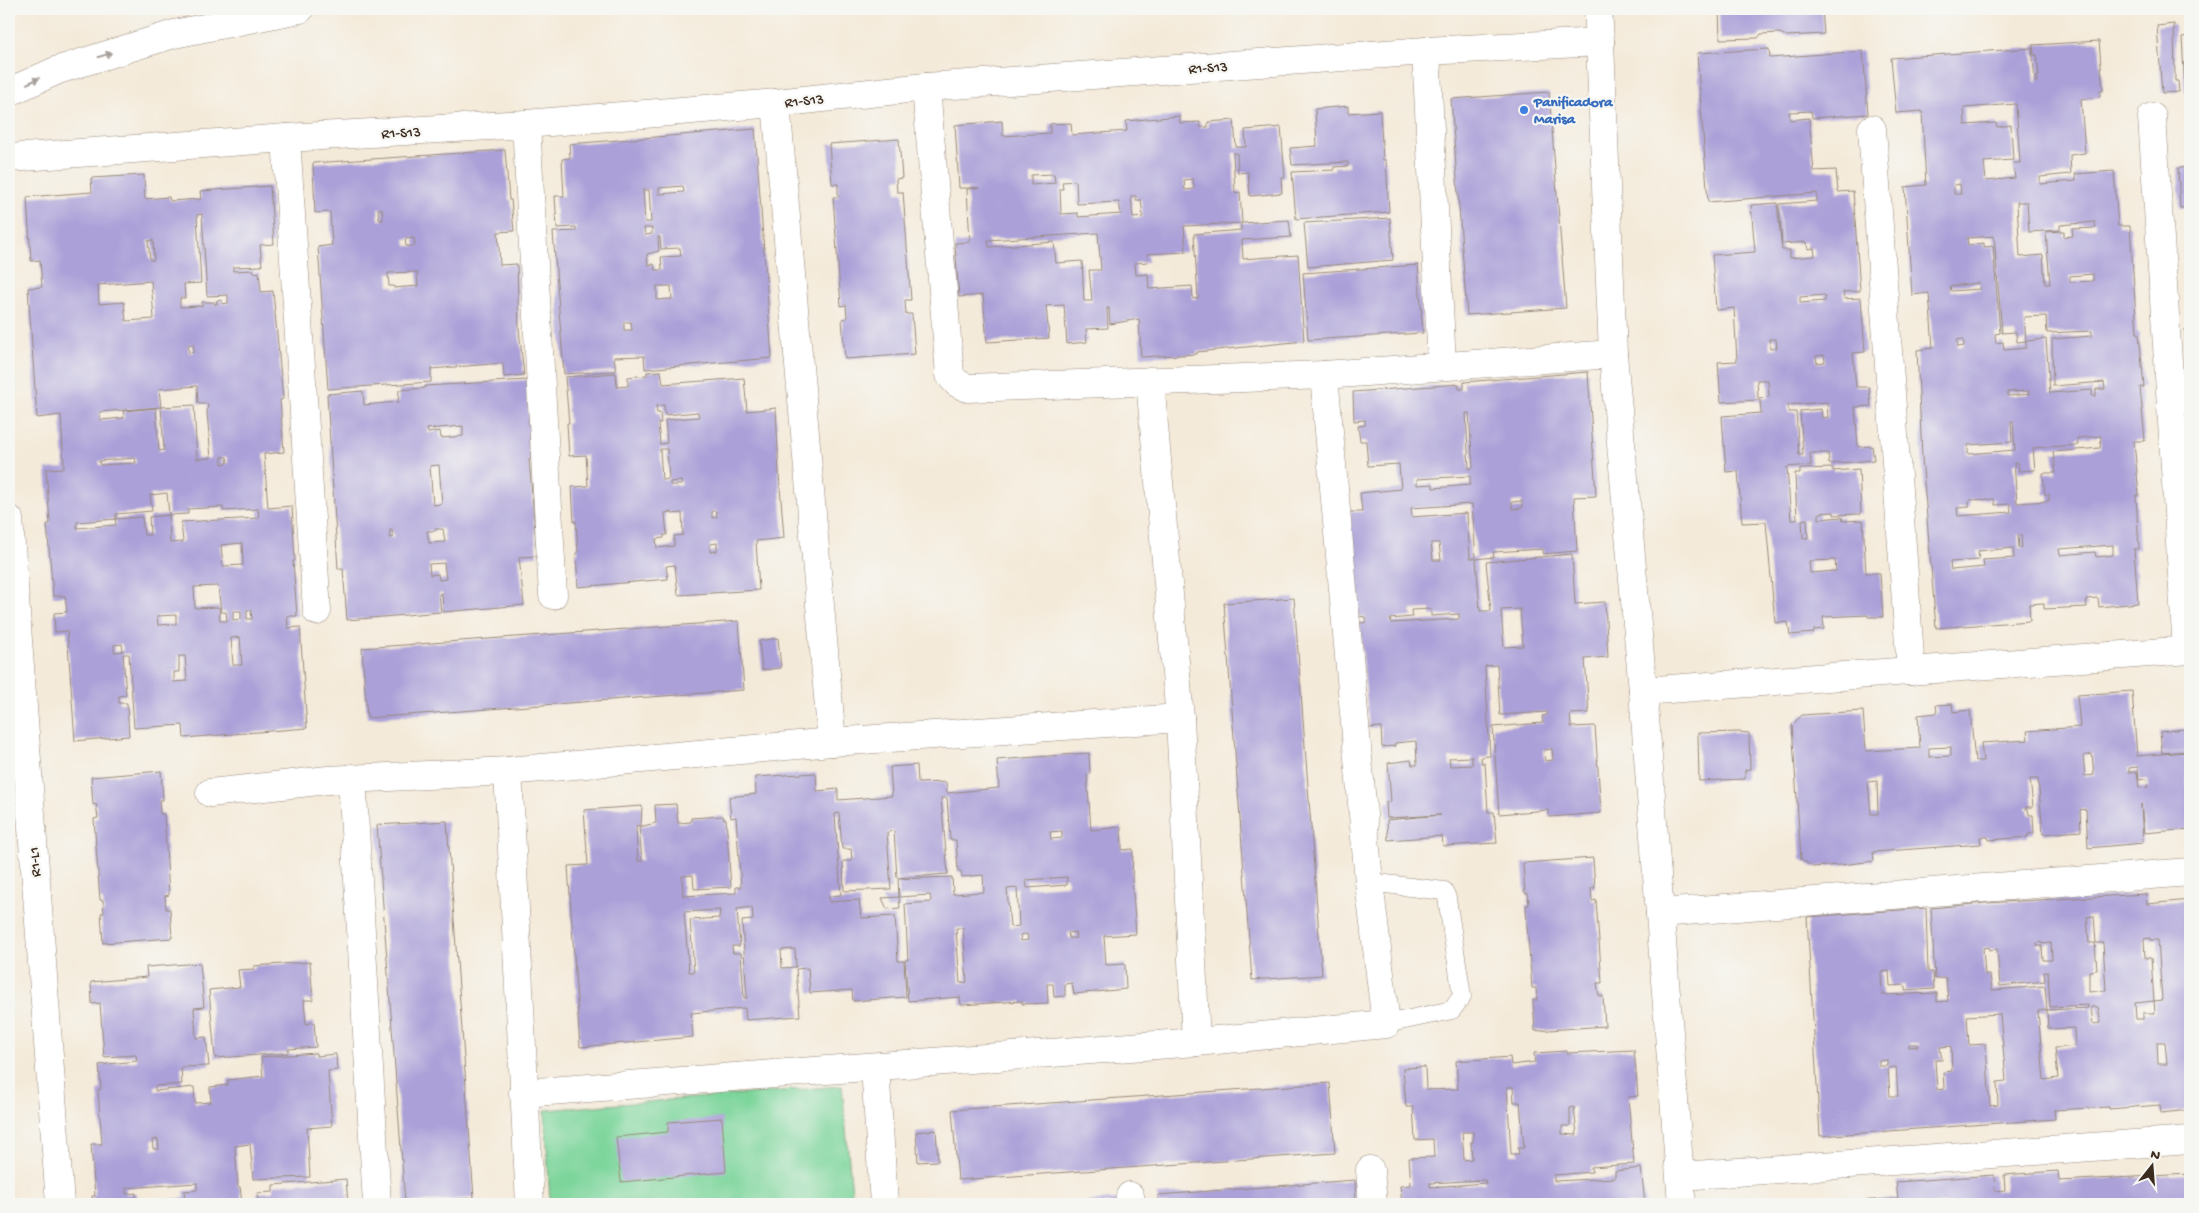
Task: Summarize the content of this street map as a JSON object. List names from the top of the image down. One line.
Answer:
{"streets":{"street":["R1-S13","R1-L1"]},"places":["Panificadora Marisa"],"north":"top"}
